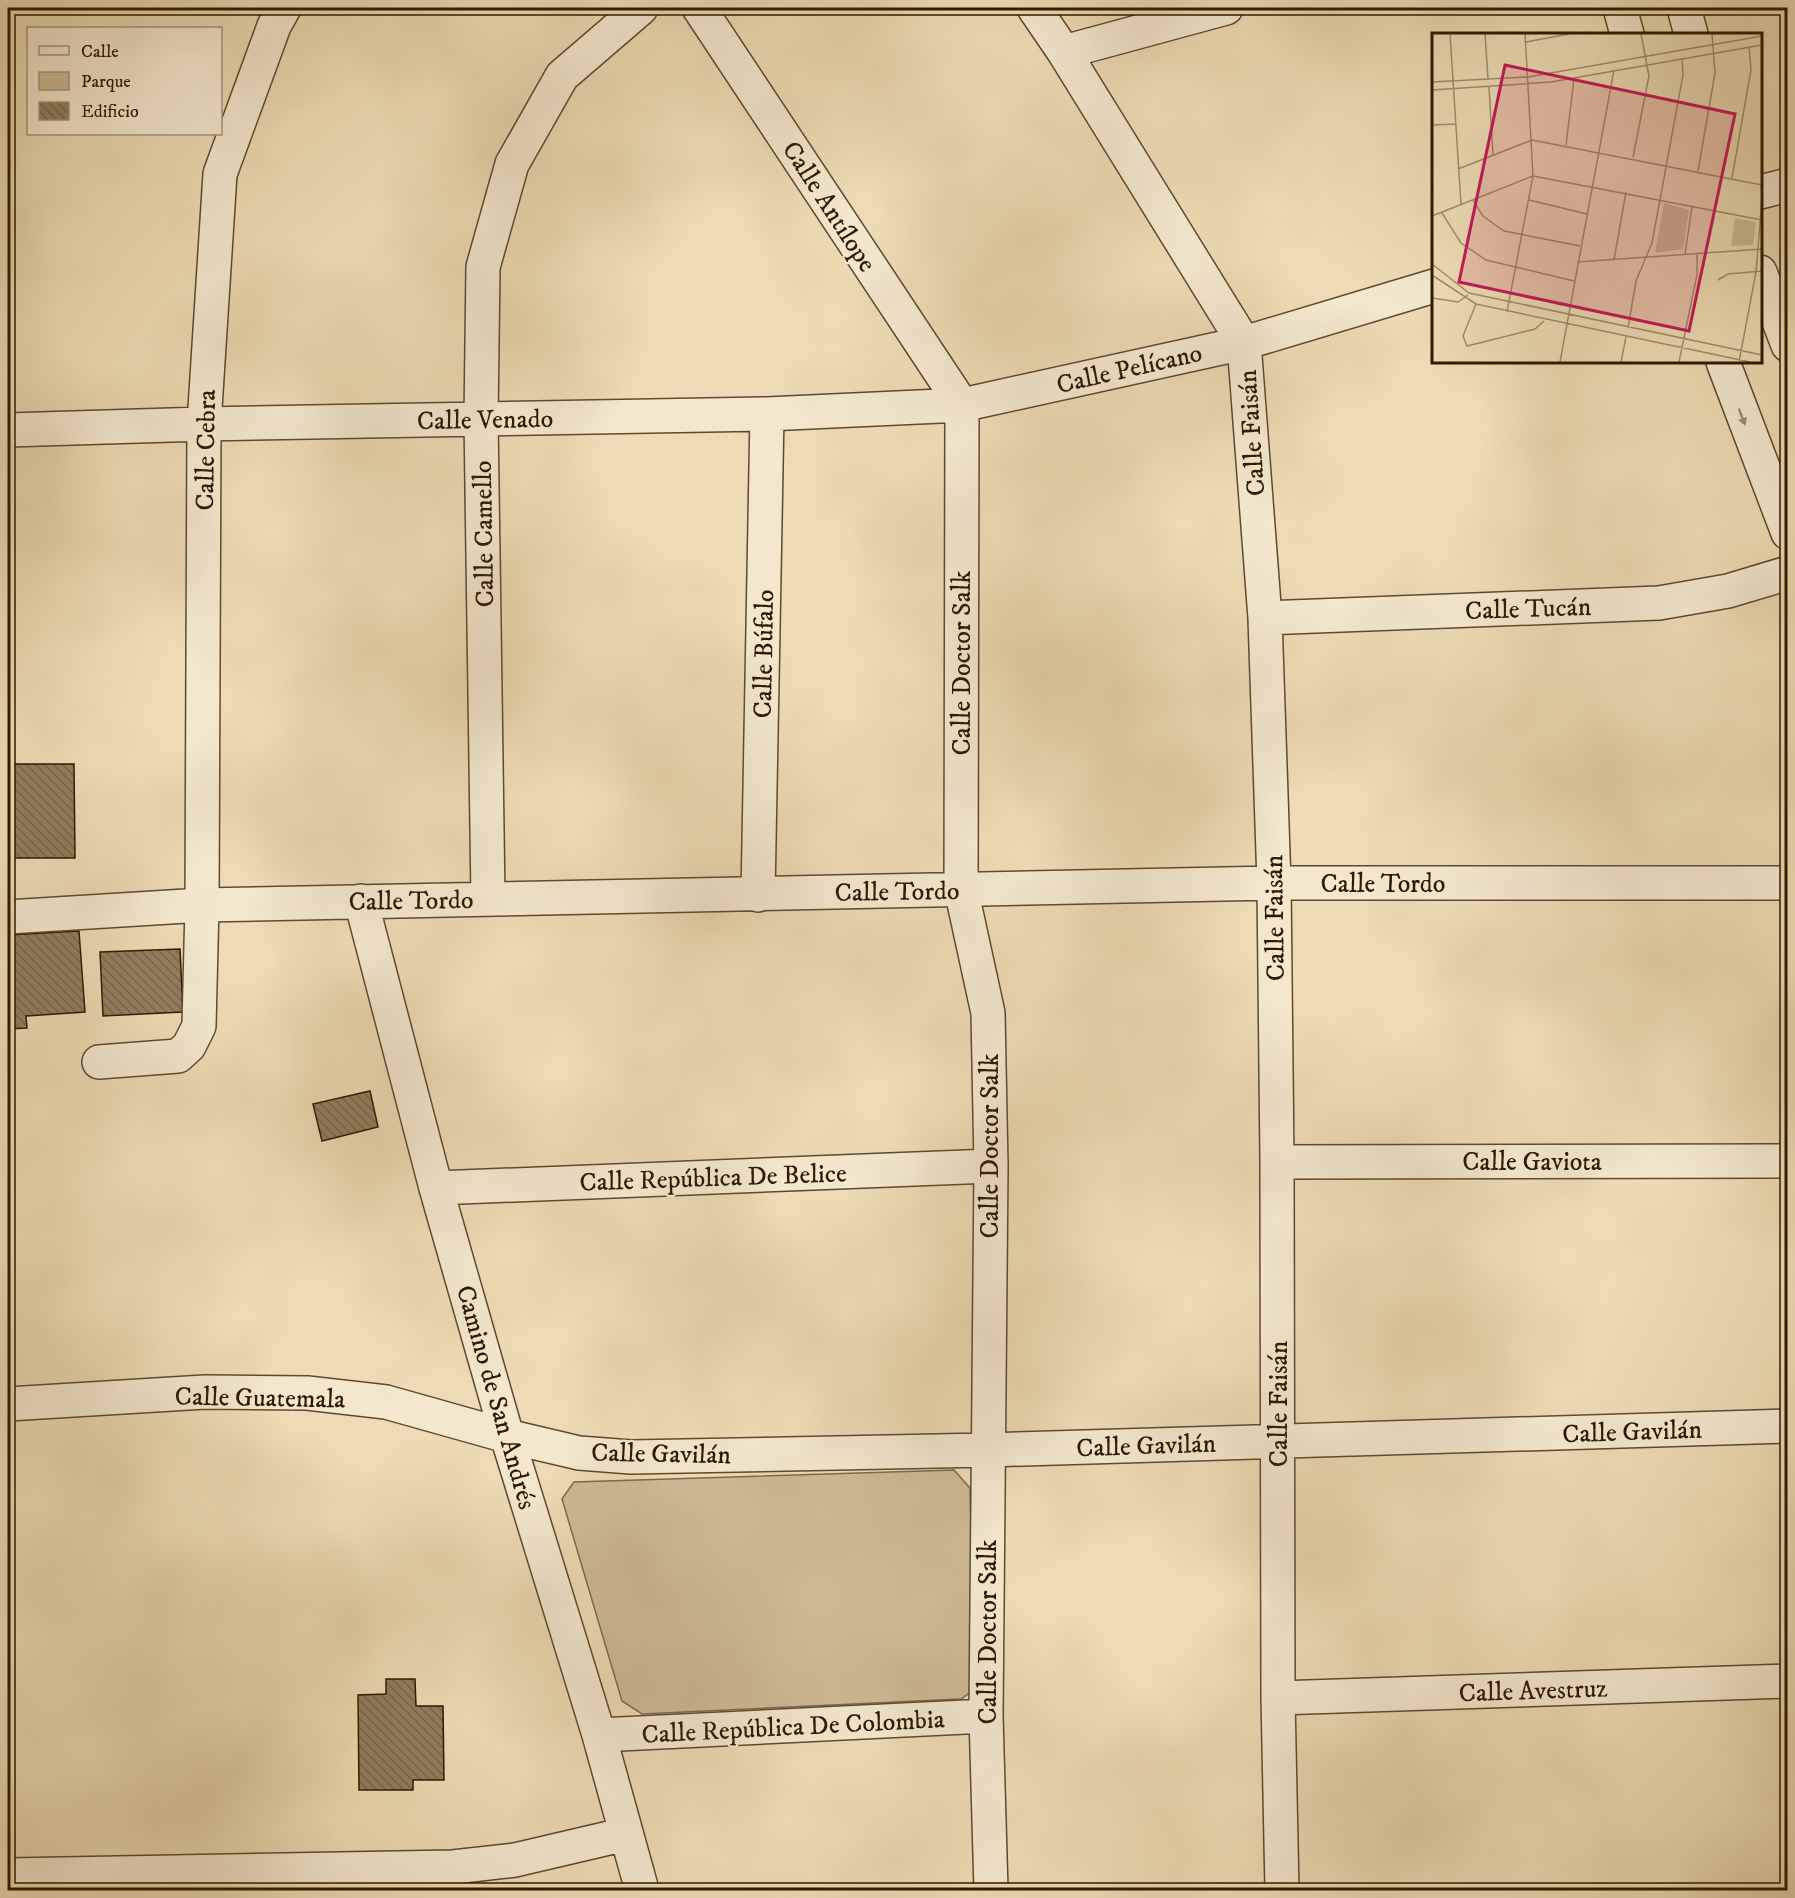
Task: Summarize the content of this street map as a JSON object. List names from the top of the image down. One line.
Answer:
{"streets":{"street":["Calle Antílope","Calle Pelícano","Calle Venado","Calle Faisán","Calle Cebra","Calle Camello","Calle Tucán","Calle Búfalo","Calle Doctor Salk","Calle Tordo","Calle Gaviota","Calle República De Belice","Calle Guatemala","Camino de San Andrés","Calle Gavilán","Calle Avestruz","Calle República De Colombia"]},"crossings":[["Calle Antílope","Calle Pelícano"],["Calle Antílope","Calle Venado"],["Calle Antílope","Calle Doctor Salk"],["Calle Pelícano","Calle Venado"],["Calle Pelícano","Calle Faisán"],["Calle Pelícano","Calle Doctor Salk"],["Calle Venado","Calle Cebra"],["Calle Venado","Calle Camello"],["Calle Venado","Calle Búfalo"],["Calle Venado","Calle Doctor Salk"],["Calle Faisán","Calle Tucán"],["Calle Faisán","Calle Tordo"],["Calle Faisán","Calle Gaviota"],["Calle Faisán","Calle Gavilán"],["Calle Faisán","Calle Avestruz"],["Calle Cebra","Calle Tordo"],["Calle Camello","Calle Tordo"],["Calle Búfalo","Calle Tordo"],["Calle Doctor Salk","Calle Tordo"],["Calle Doctor Salk","Calle República De Belice"],["Calle Doctor Salk","Calle Gavilán"],["Calle Doctor Salk","Calle República De Colombia"],["Calle Tordo","Camino de San Andrés"],["Calle República De Belice","Camino de San Andrés"],["Calle Guatemala","Camino de San Andrés"],["Calle Guatemala","Calle Gavilán"],["Camino de San Andrés","Calle Gavilán"],["Camino de San Andrés","Calle República De Colombia"]],"legend":["Calle","Parque","Edificio"]}
